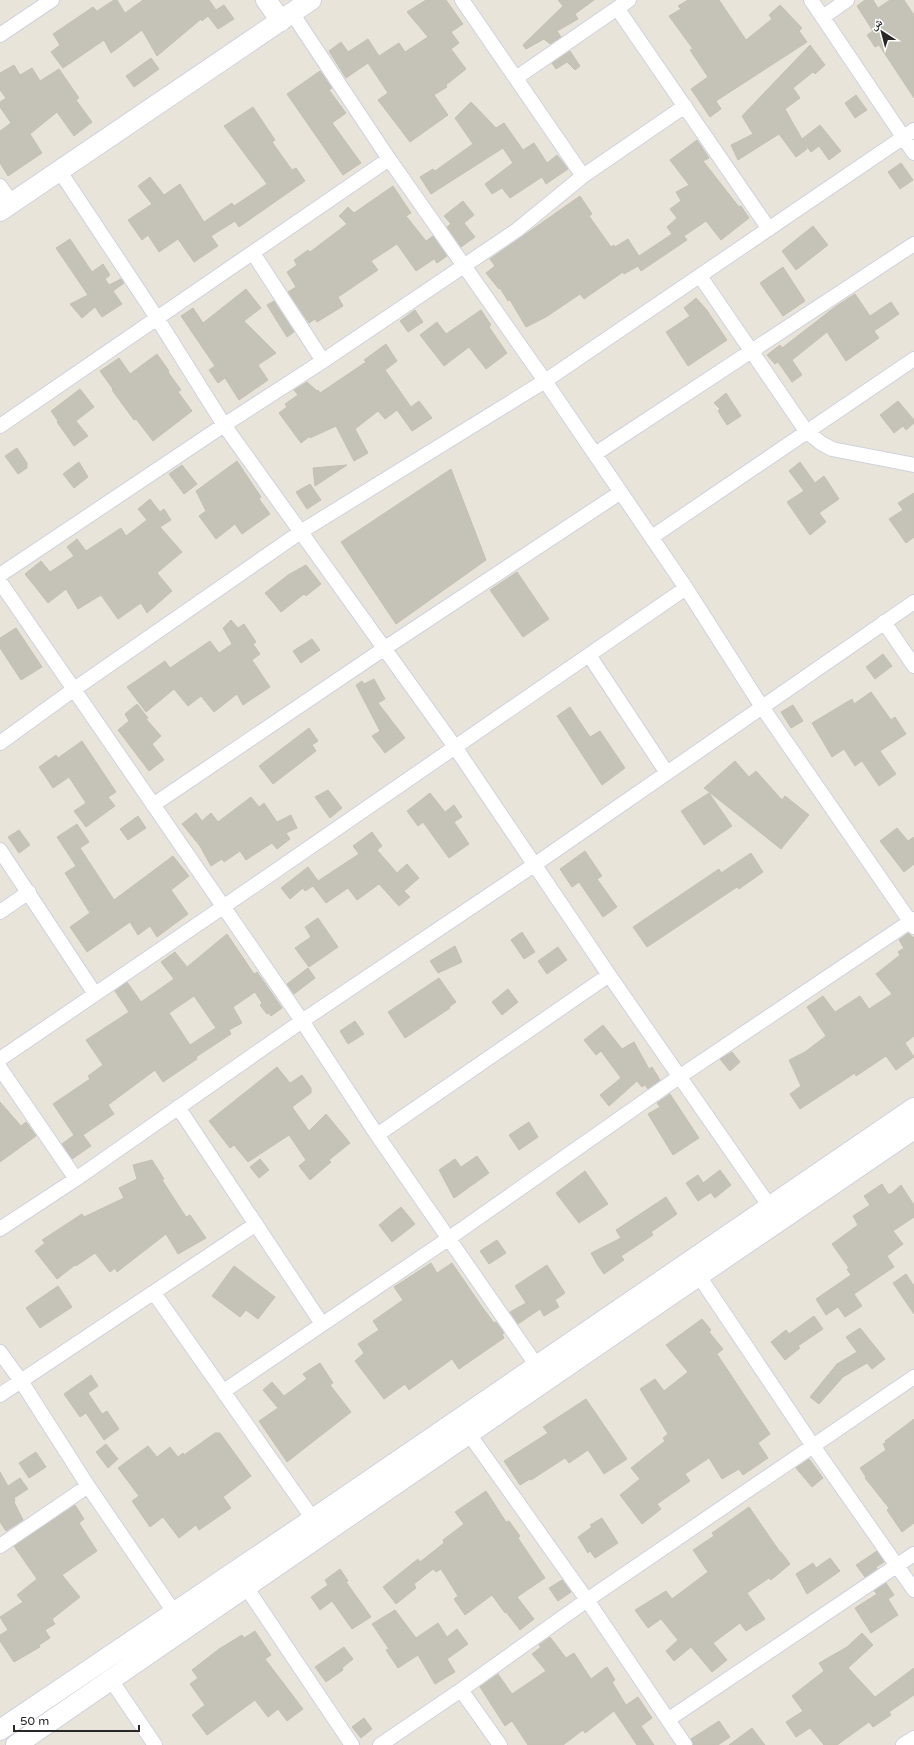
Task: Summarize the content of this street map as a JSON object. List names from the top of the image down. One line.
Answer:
{"scale_bar":"50 m","north":"top left"}
